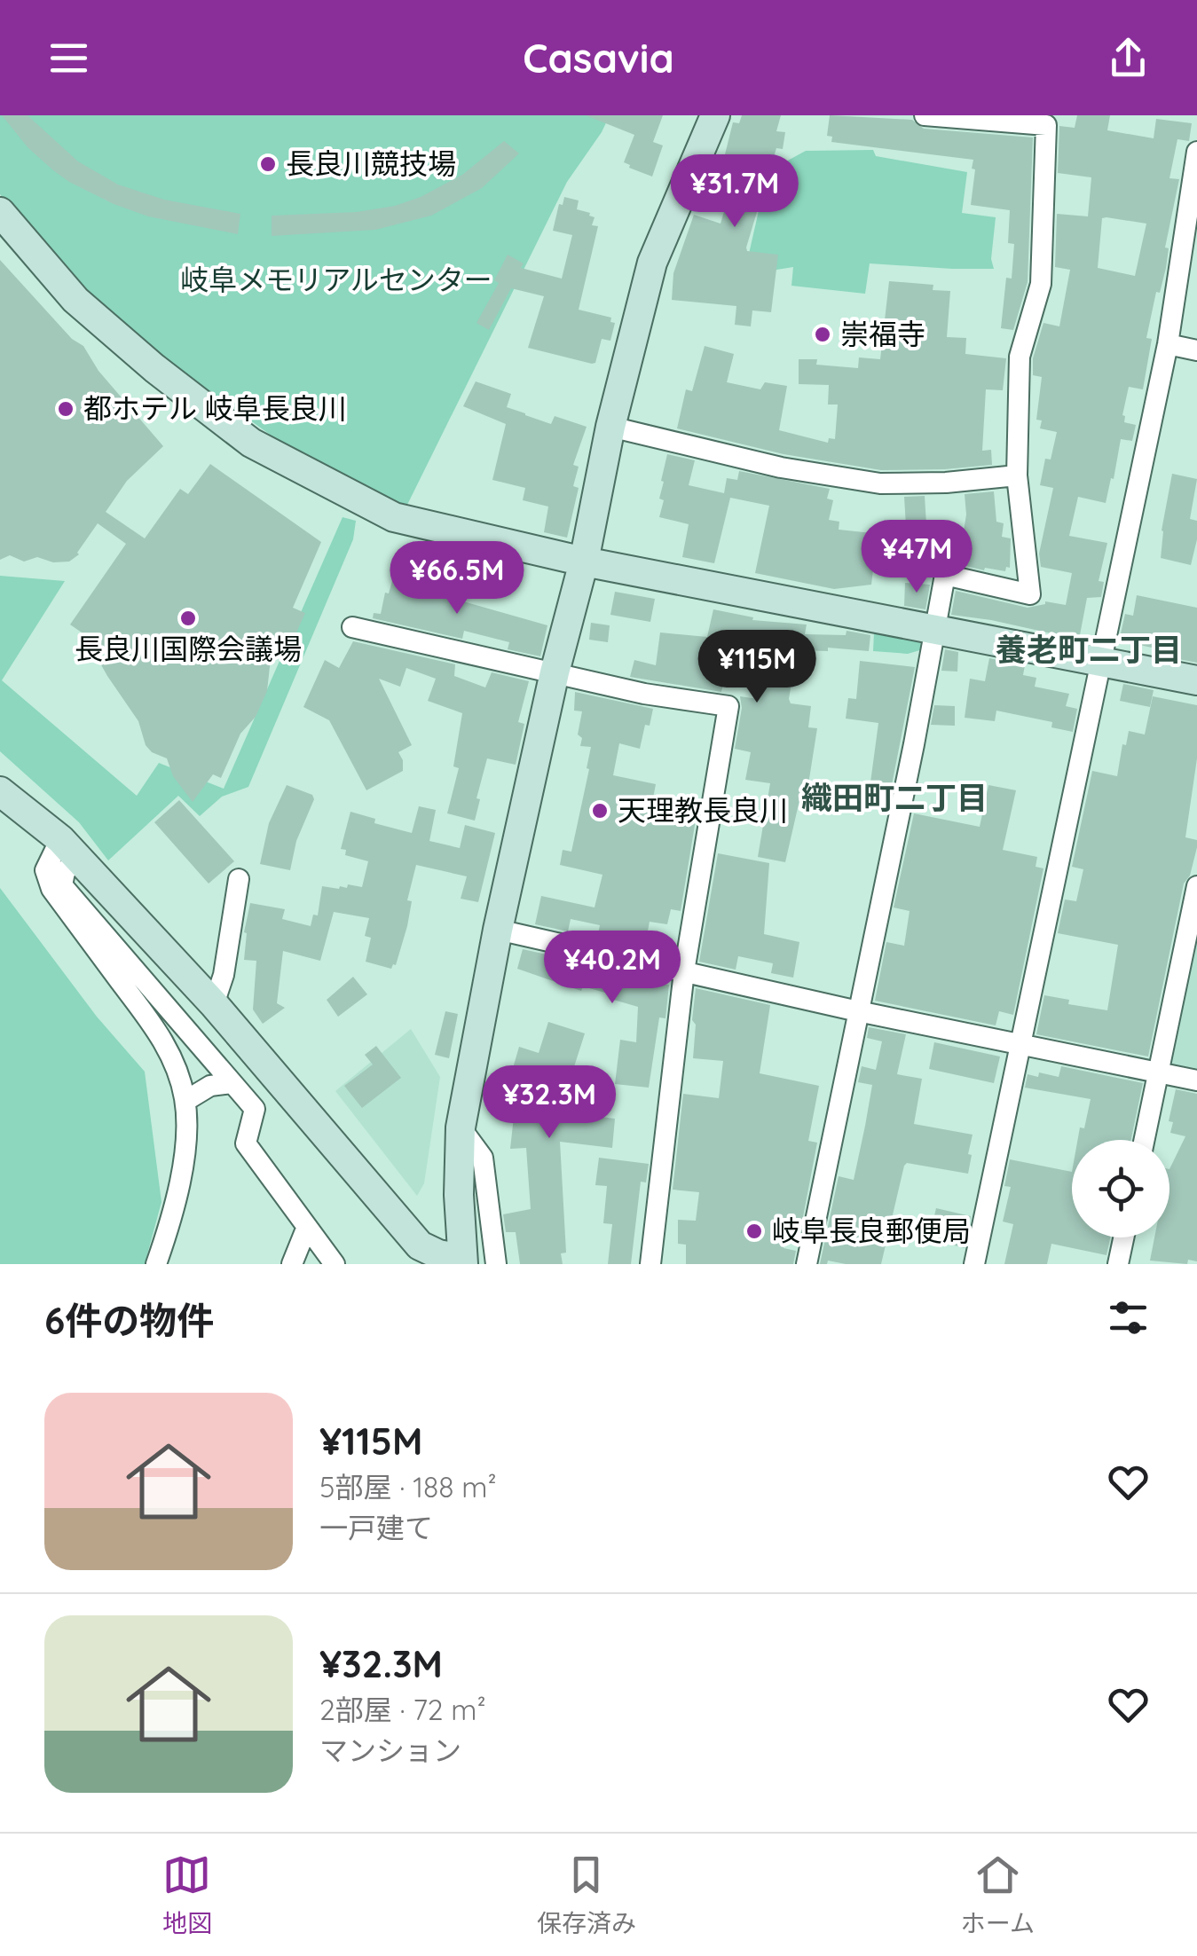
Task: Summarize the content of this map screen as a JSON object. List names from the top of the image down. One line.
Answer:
{"districts":["養老町二丁目","織田町二丁目"],"parks":["岐阜メモリアルセンター"],"places":["長良川競技場","崇福寺","都ホテル 岐阜長良川","長良川国際会議場","天理教長良川","岐阜長良郵便局"],"page":{"header":"Casavia","price":["¥31.7M","¥47M","¥66.5M","¥115M","¥40.2M","¥32.3M"],"heading":"6件の物件","list":[{"name":"¥115M","note":"5部屋 · 188 m² · 一戸建て"},{"name":"¥32.3M","note":"2部屋 · 72 m² · マンション"}],"tabs":["地図","保存済み","ホーム"]}}
